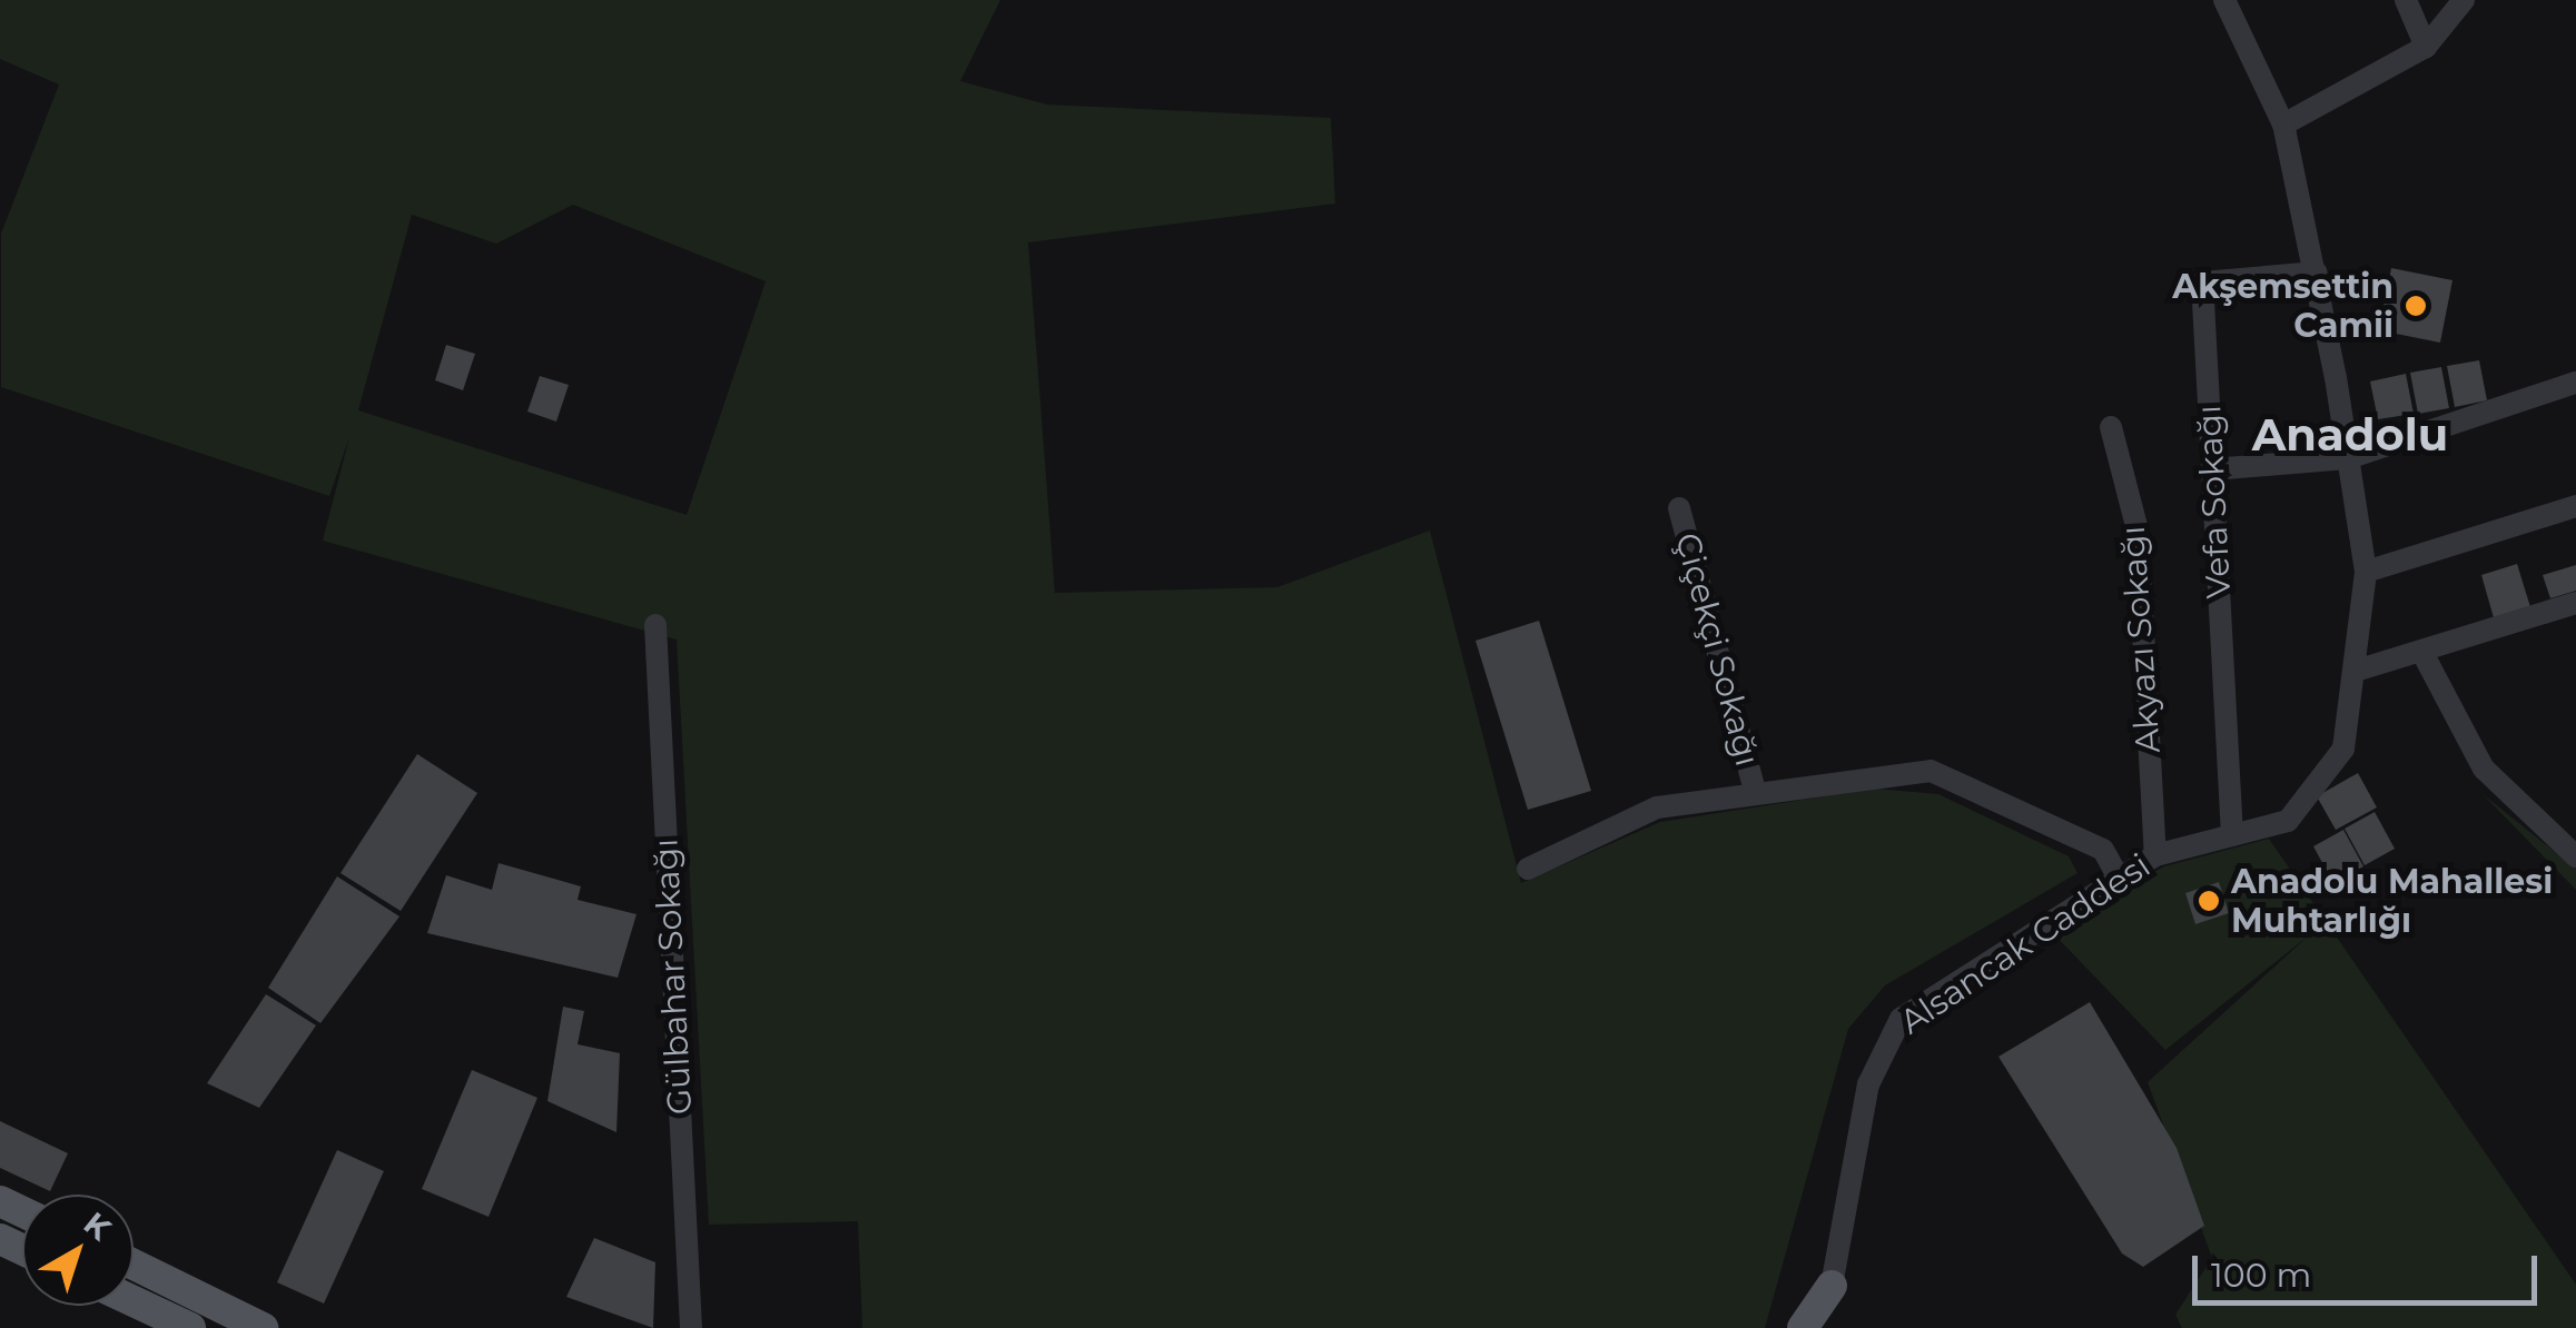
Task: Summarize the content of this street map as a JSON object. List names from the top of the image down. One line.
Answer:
{"streets":{"street":["Vefa Sokağı","Akyazı Sokağı","Çiçekçi Sokağı","Alsancak Caddesi","Gülbahar Sokağı"]},"crossings":[["Vefa Sokağı","Alsancak Caddesi"],["Akyazı Sokağı","Alsancak Caddesi"]],"districts":["Anadolu"],"places":["Akşemsettin Camii","Anadolu Mahallesi Muhtarlığı"],"scale_bar":"100 m","north":"top right"}
